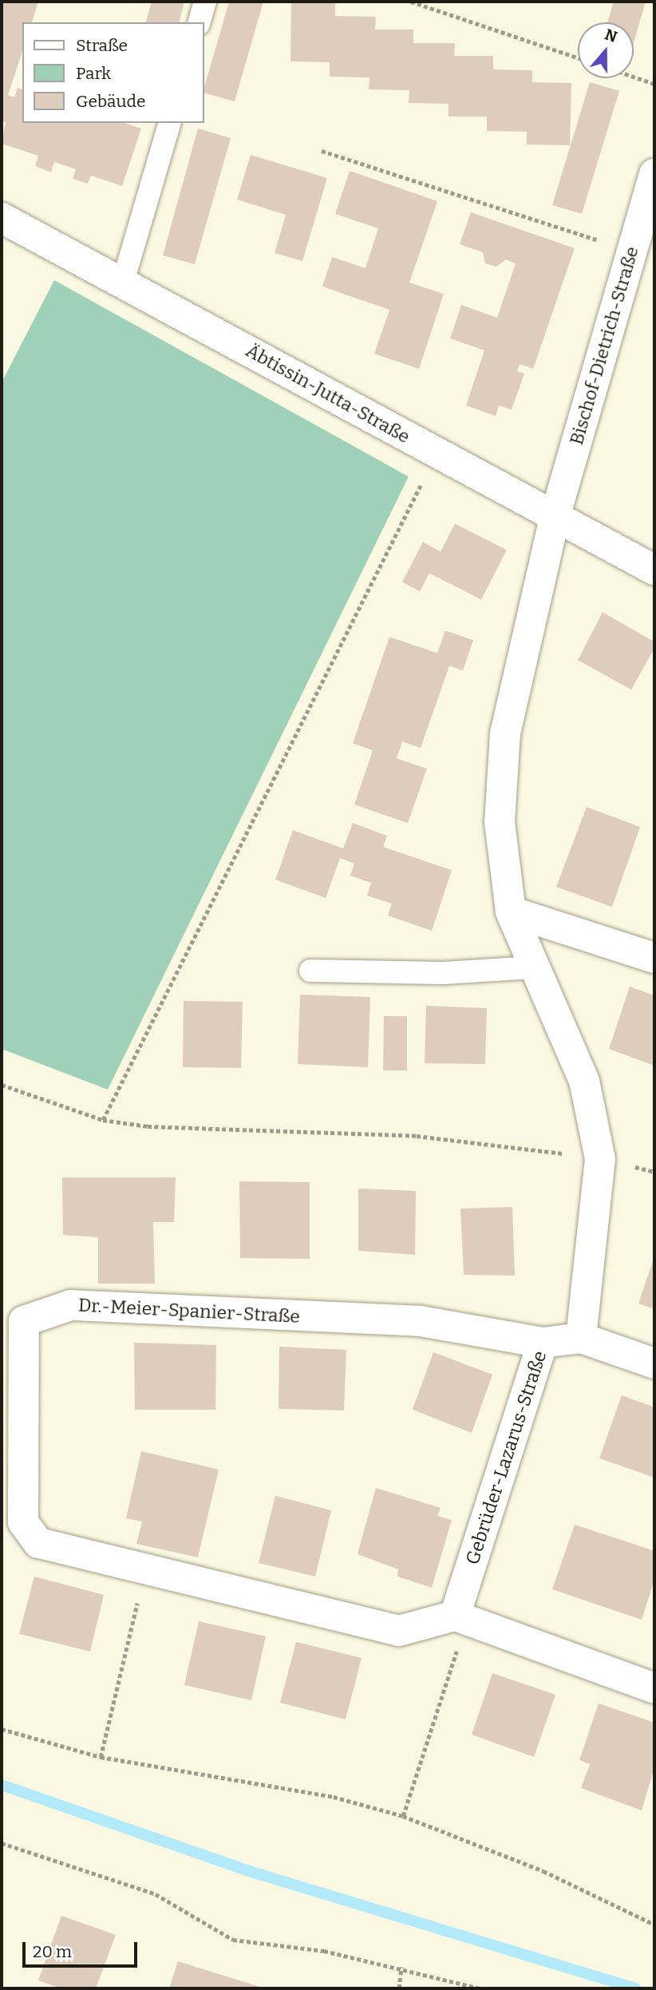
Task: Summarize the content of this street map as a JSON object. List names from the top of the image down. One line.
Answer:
{"streets":{"street":["Bischof-Dietrich-Straße","Äbtissin-Jutta-Straße","Dr.-Meier-Spanier-Straße","Gebrüder-Lazarus-Straße"]},"crossings":[["Bischof-Dietrich-Straße","Äbtissin-Jutta-Straße"],["Dr.-Meier-Spanier-Straße","Gebrüder-Lazarus-Straße"]],"legend":["Straße","Park","Gebäude"],"scale_bar":"20 m","north":"top"}
